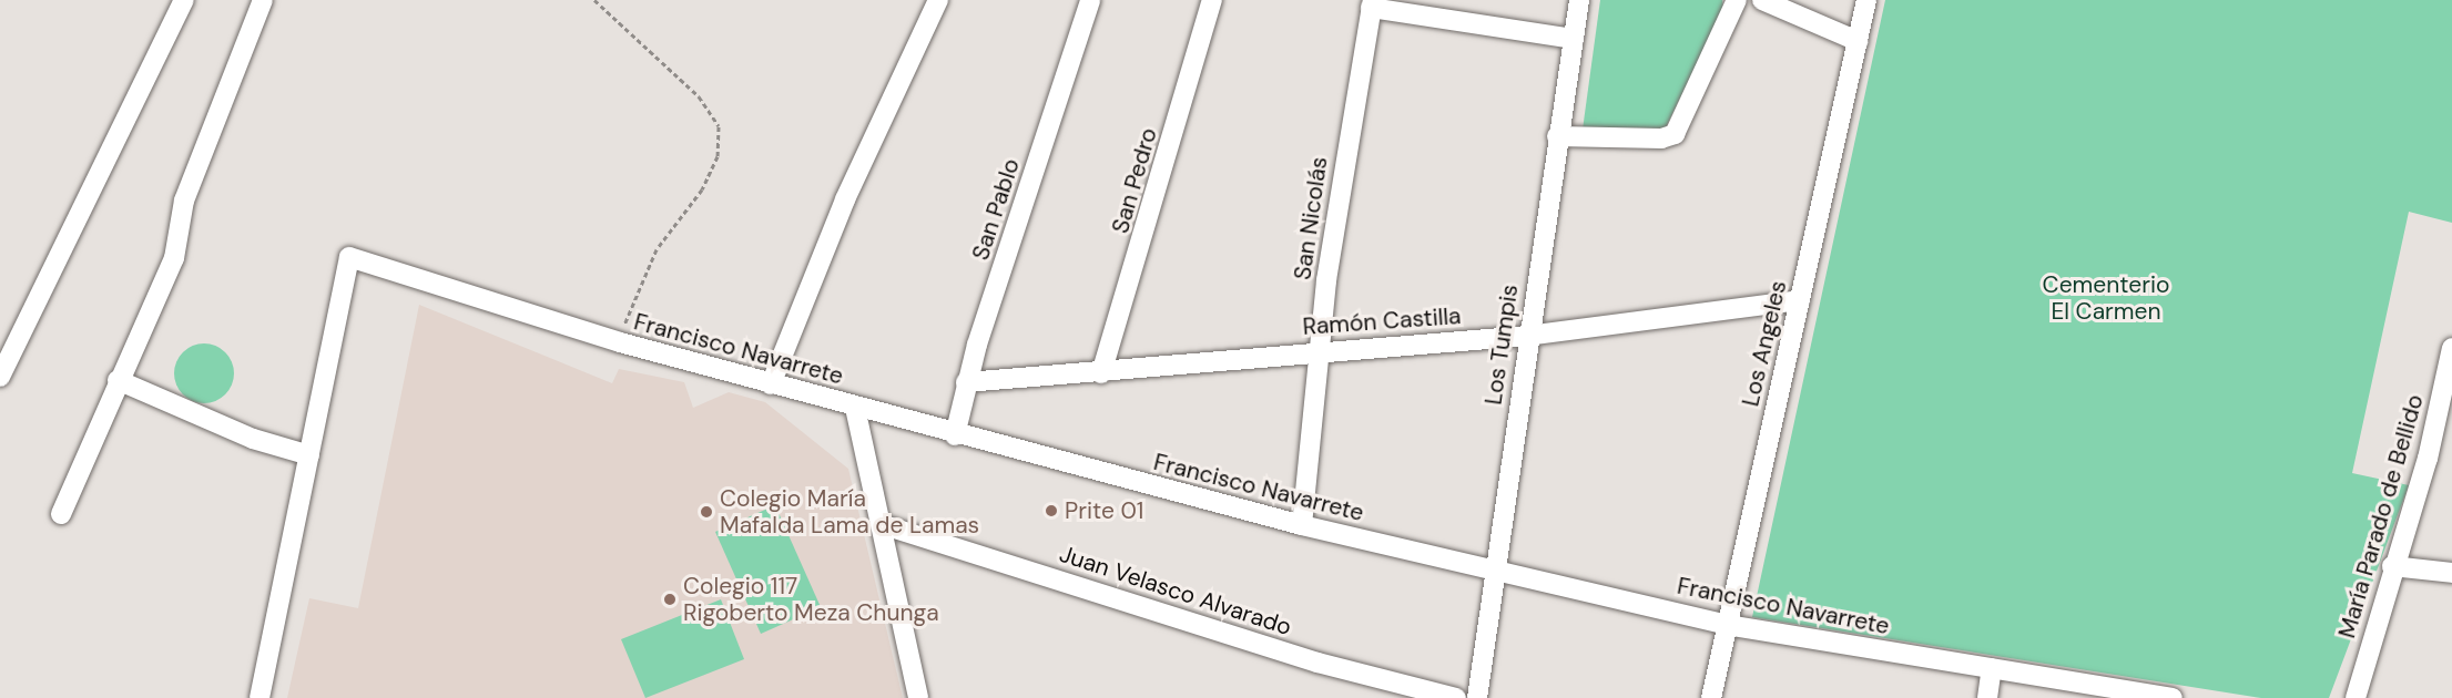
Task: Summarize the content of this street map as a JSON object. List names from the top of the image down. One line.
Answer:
{"streets":{"street":["San Pedro","San Pablo","San Nicolás","Ramón Castilla","Los Angeles","Los Tumpis","Francisco Navarrete","María Parado de Bellido","Juan Velasco Alvarado"]},"crossings":[["San Pedro","Ramón Castilla"],["San Pablo","Ramón Castilla"],["San Pablo","Francisco Navarrete"],["San Nicolás","Ramón Castilla"],["San Nicolás","Francisco Navarrete"],["Ramón Castilla","Los Angeles"],["Ramón Castilla","Los Tumpis"],["Los Angeles","Francisco Navarrete"],["Los Tumpis","Francisco Navarrete"]],"parks":["Cementerio El Carmen"],"places":["Prite 01","Colegio María Mafalda Lama de Lamas","Colegio 117 Rigoberto Meza Chunga"]}
